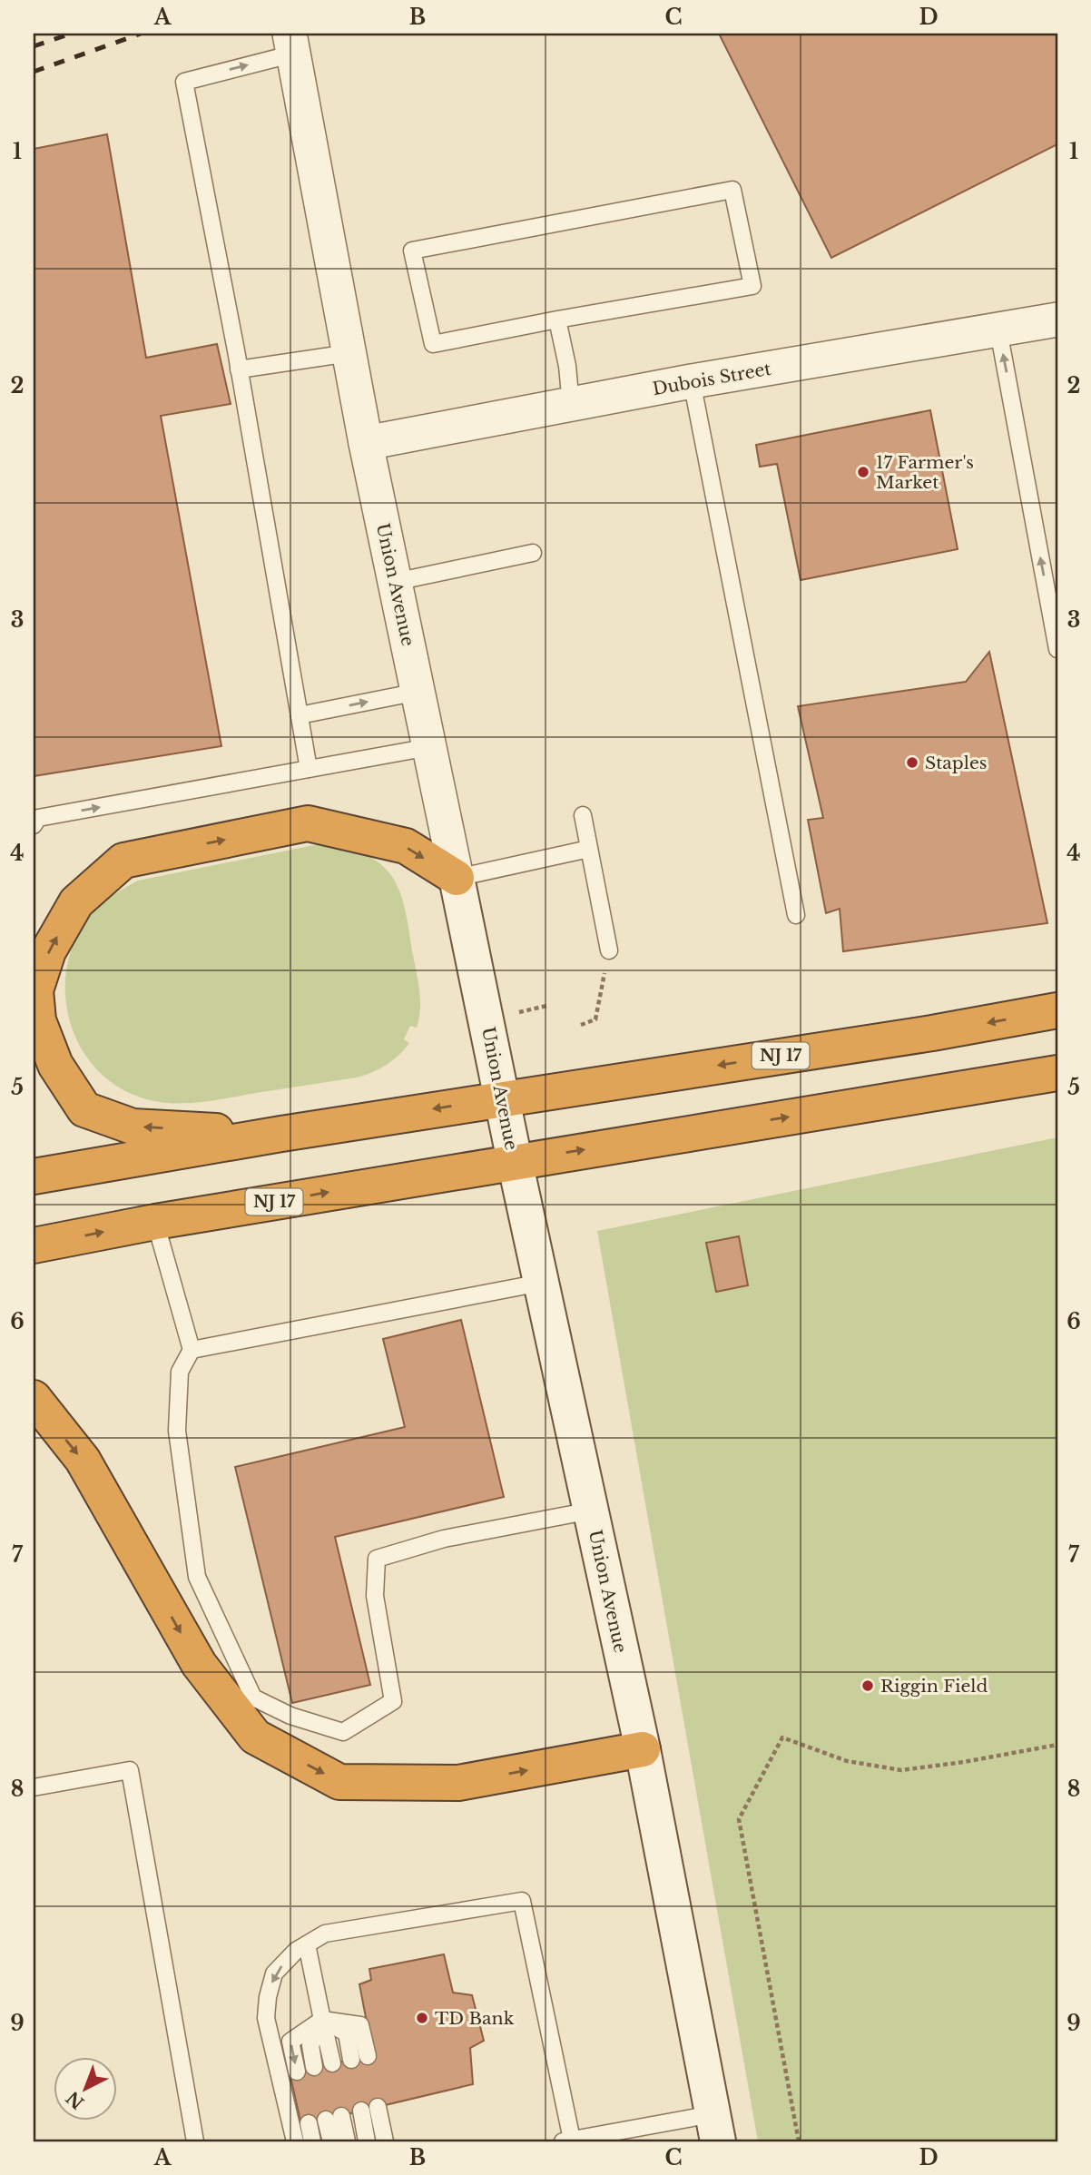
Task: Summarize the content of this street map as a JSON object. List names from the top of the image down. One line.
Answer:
{"streets":{"highway":["NJ 17"],"street":["Dubois Street","Union Avenue"]},"crossings":[["Dubois Street","Union Avenue"],["Union Avenue","NJ 17"]],"places":["17 Farmer's Market","Staples","Riggin Field","TD Bank"],"north":"bottom left","grid":{"columns":["A","B","C","D"],"rows":["1","2","3","4","5","6","7","8","9"]}}
